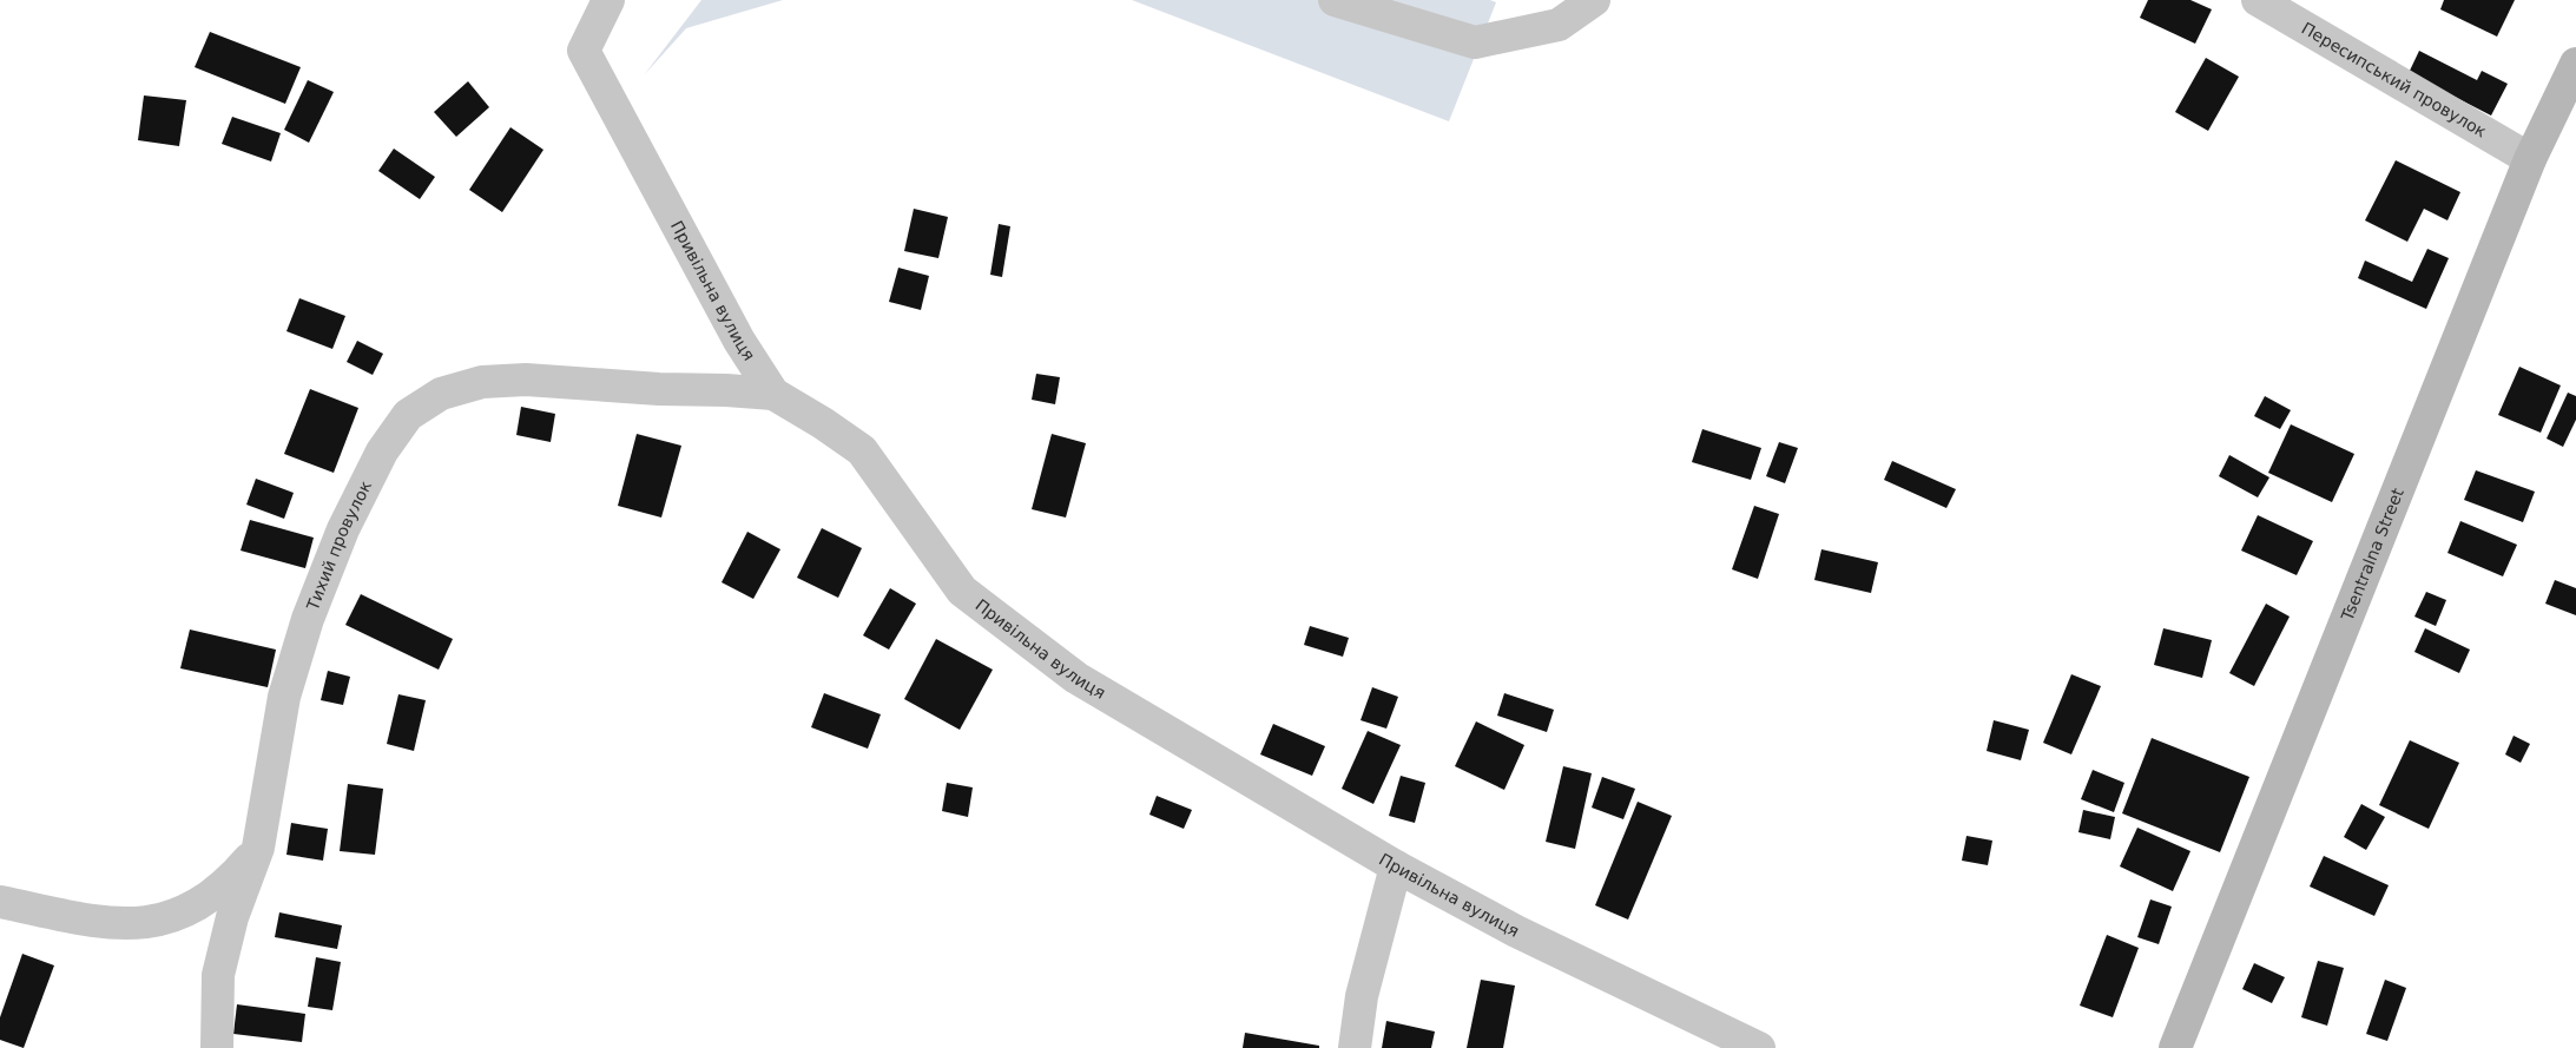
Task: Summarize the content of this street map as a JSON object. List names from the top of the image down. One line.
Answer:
{"streets":{"street":["Пересипський провулок","Привільна вулиця","Тихий провулок","Tsentralna Street"]},"crossings":[["Пересипський провулок","Tsentralna Street"],["Привільна вулиця","Тихий провулок"]]}
